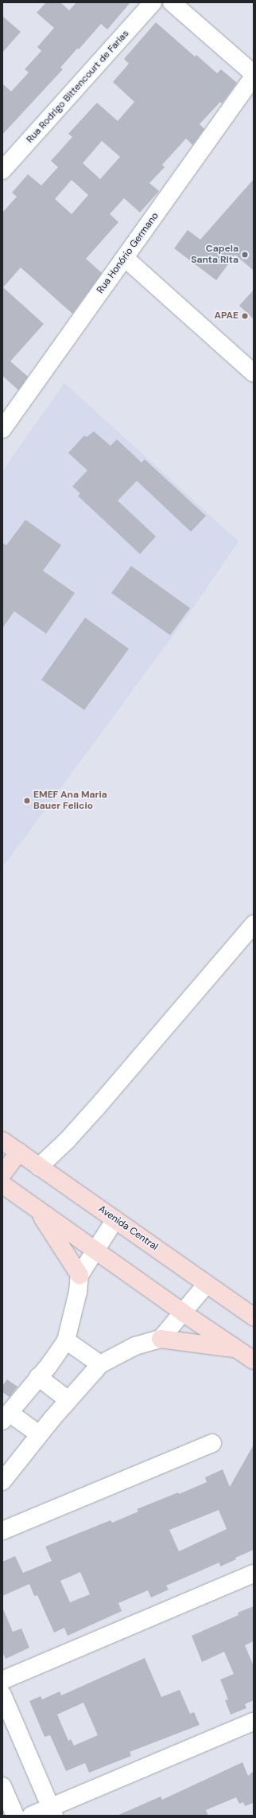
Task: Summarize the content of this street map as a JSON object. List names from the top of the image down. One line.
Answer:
{"streets":{"main road":["Avenida Central"],"street":["Rua Rodrigo Bittencourt de Farias","Rua Honório Germano"]},"places":["Capela Santa Rita","APAE","EMEF Ana Maria Bauer Felicio"]}
